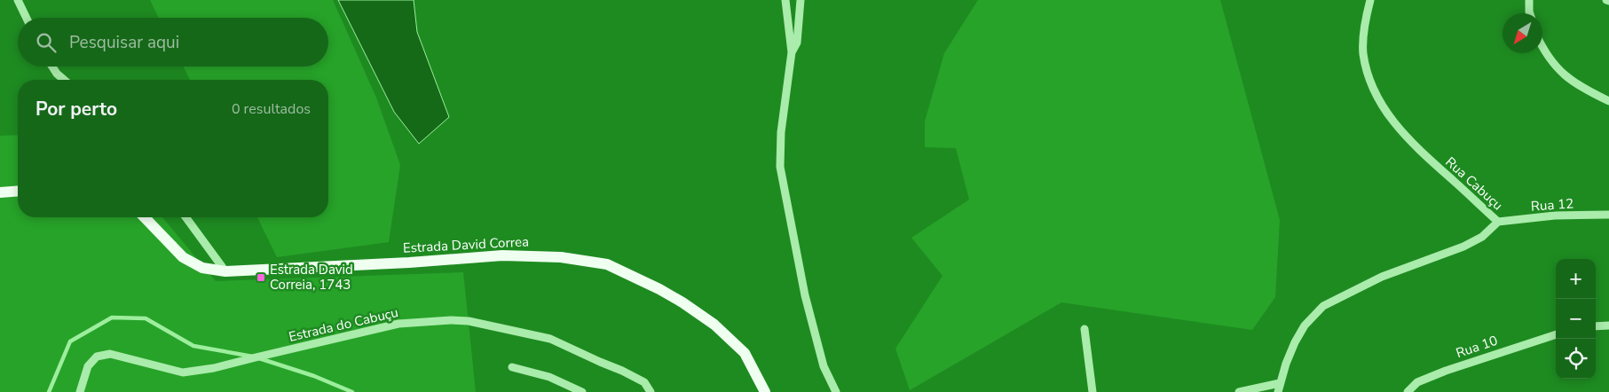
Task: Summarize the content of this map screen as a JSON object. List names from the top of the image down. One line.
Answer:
{"streets":{"main road":["Estrada David Correa"],"street":["Rua Cabuçu","Rua 12","Estrada do Cabuçu","Rua 10"]},"crossings":[["Rua Cabuçu","Rua 12"]],"places":{"transit":["Estrada David Correia, 1743"]},"north":"bottom left","page":{"search":"Pesquisar aqui","heading":["Por perto","0 resultados"],"map_buttons":["+","−"]}}
